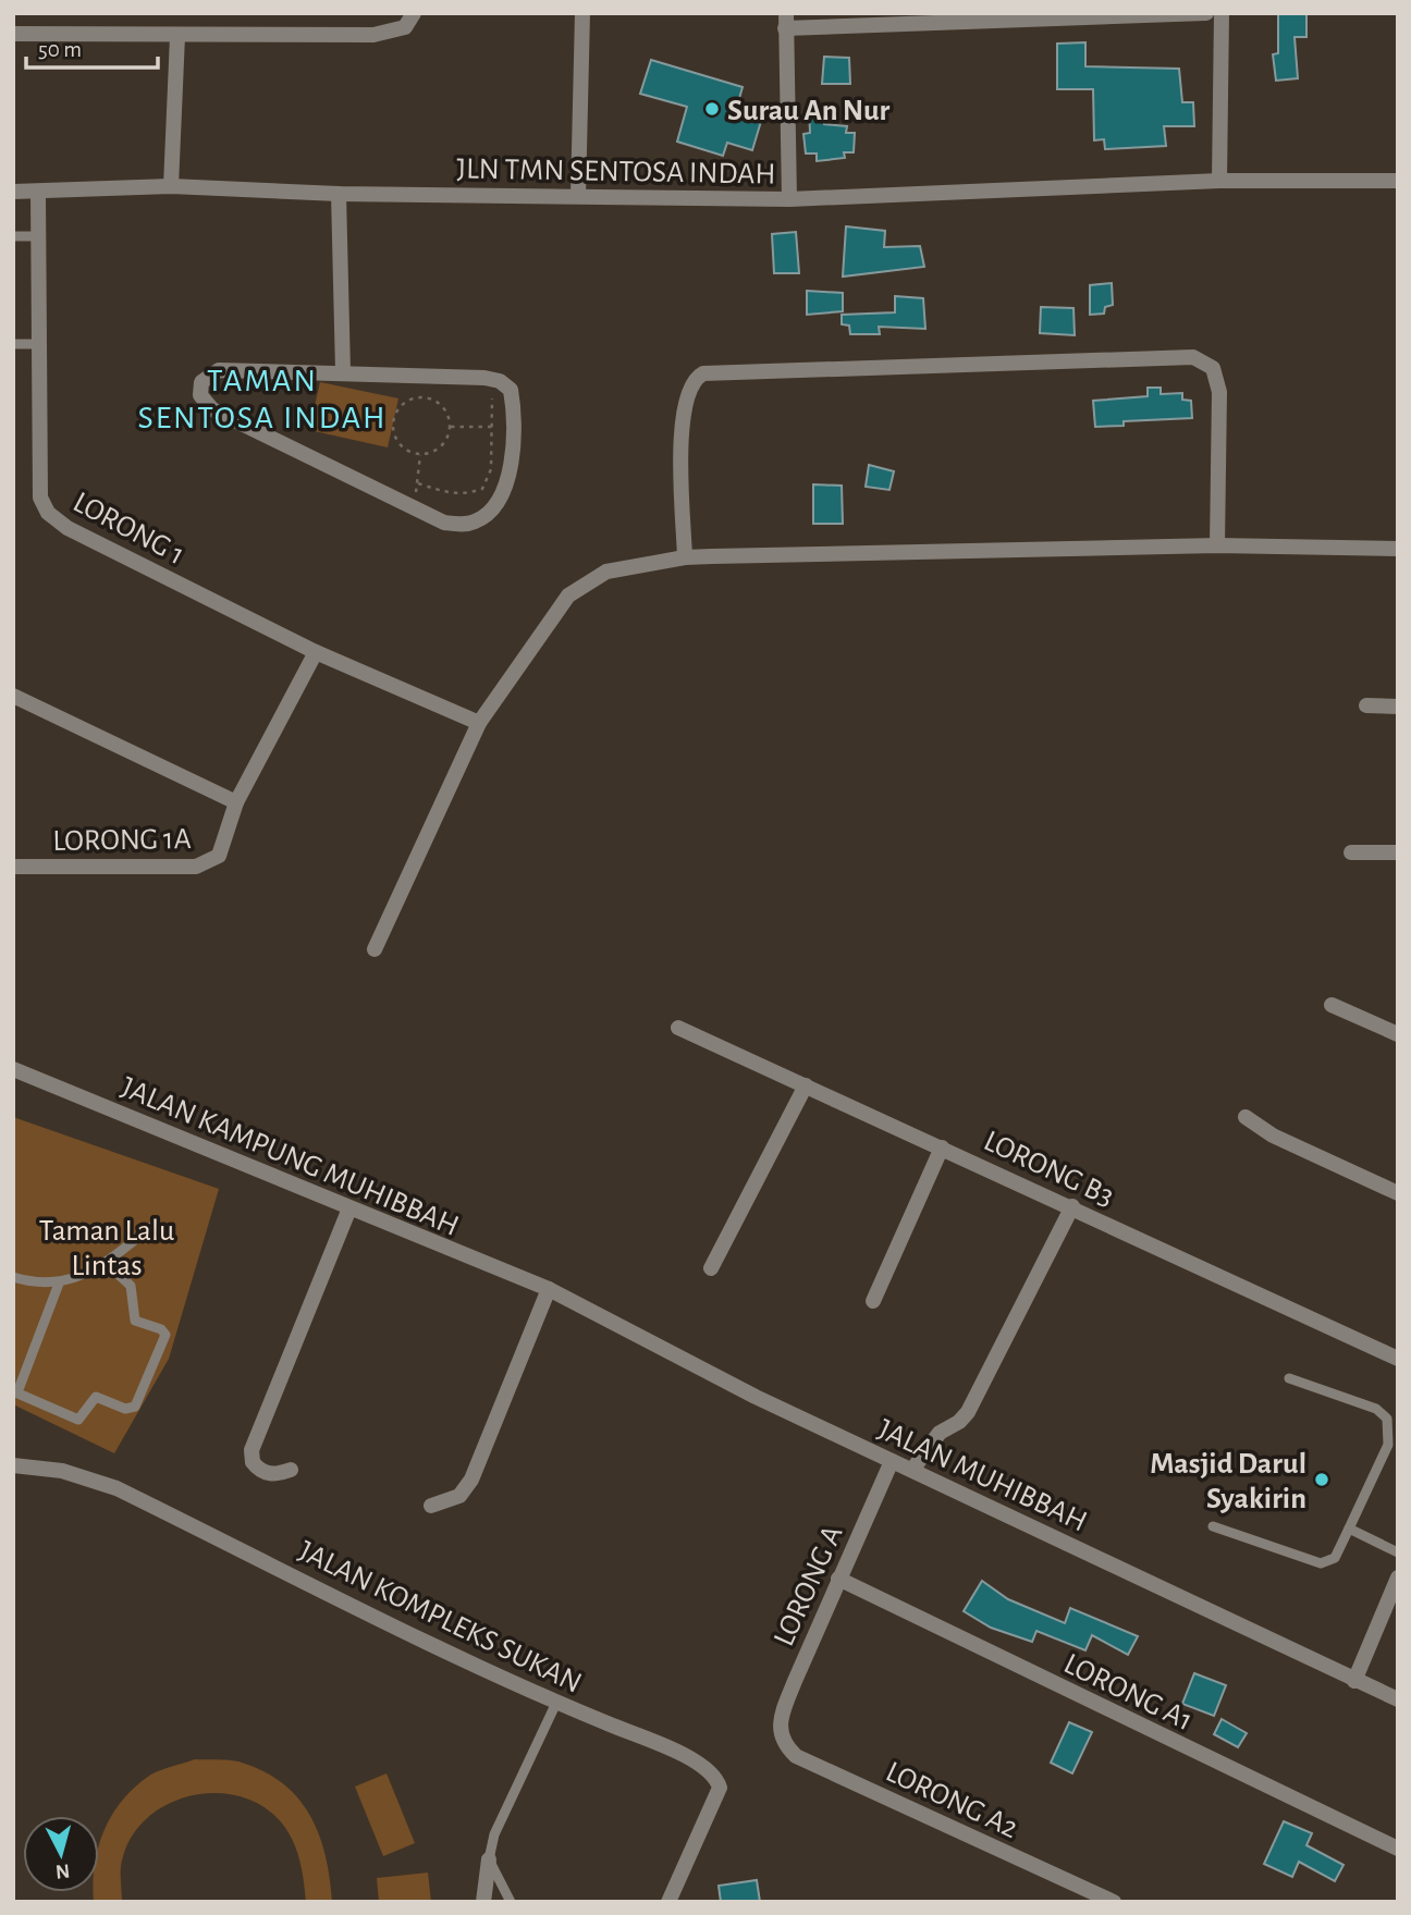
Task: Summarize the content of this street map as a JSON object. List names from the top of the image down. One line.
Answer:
{"streets":{"street":["JLN TMN SENTOSA INDAH","LORONG 1","LORONG 1A","JALAN KAMPUNG MUHIBBAH","LORONG B3","JALAN MUHIBBAH","LORONG A","JALAN KOMPLEKS SUKAN","LORONG A1","LORONG A2"]},"crossings":[["JLN TMN SENTOSA INDAH","LORONG 1"],["LORONG 1","LORONG 1A"],["JALAN KAMPUNG MUHIBBAH","JALAN MUHIBBAH"],["JALAN MUHIBBAH","LORONG A"],["LORONG A","LORONG A1"],["LORONG A","LORONG A2"]],"districts":["TAMAN SENTOSA INDAH"],"parks":["Taman Lalu Lintas"],"places":["Surau An Nur","Masjid Darul Syakirin"],"scale_bar":"50 m","north":"bottom"}
